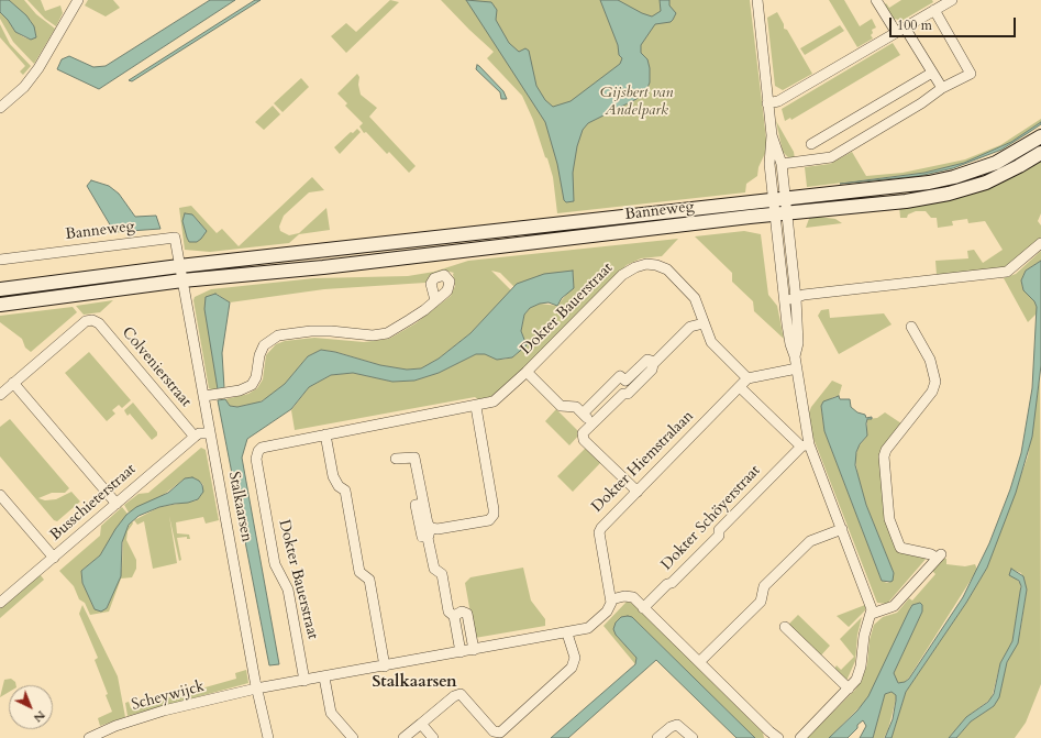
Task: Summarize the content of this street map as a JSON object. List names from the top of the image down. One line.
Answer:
{"streets":{"main road":["Banneweg"],"street":["Dokter Bauerstraat","Colvenierstraat","Dokter Hiemstralaan","Busschieterstraat","Stalkaarsen","Dokter Schöyerstraat","Scheywijck"]},"crossings":[["Banneweg","Stalkaarsen"],["Dokter Bauerstraat","Dokter Hiemstralaan"],["Colvenierstraat","Busschieterstraat"],["Busschieterstraat","Stalkaarsen"],["Stalkaarsen","Scheywijck"]],"districts":["Stalkaarsen"],"parks":["Gijsbert van Andelpark"],"scale_bar":"100 m","north":"bottom right"}
